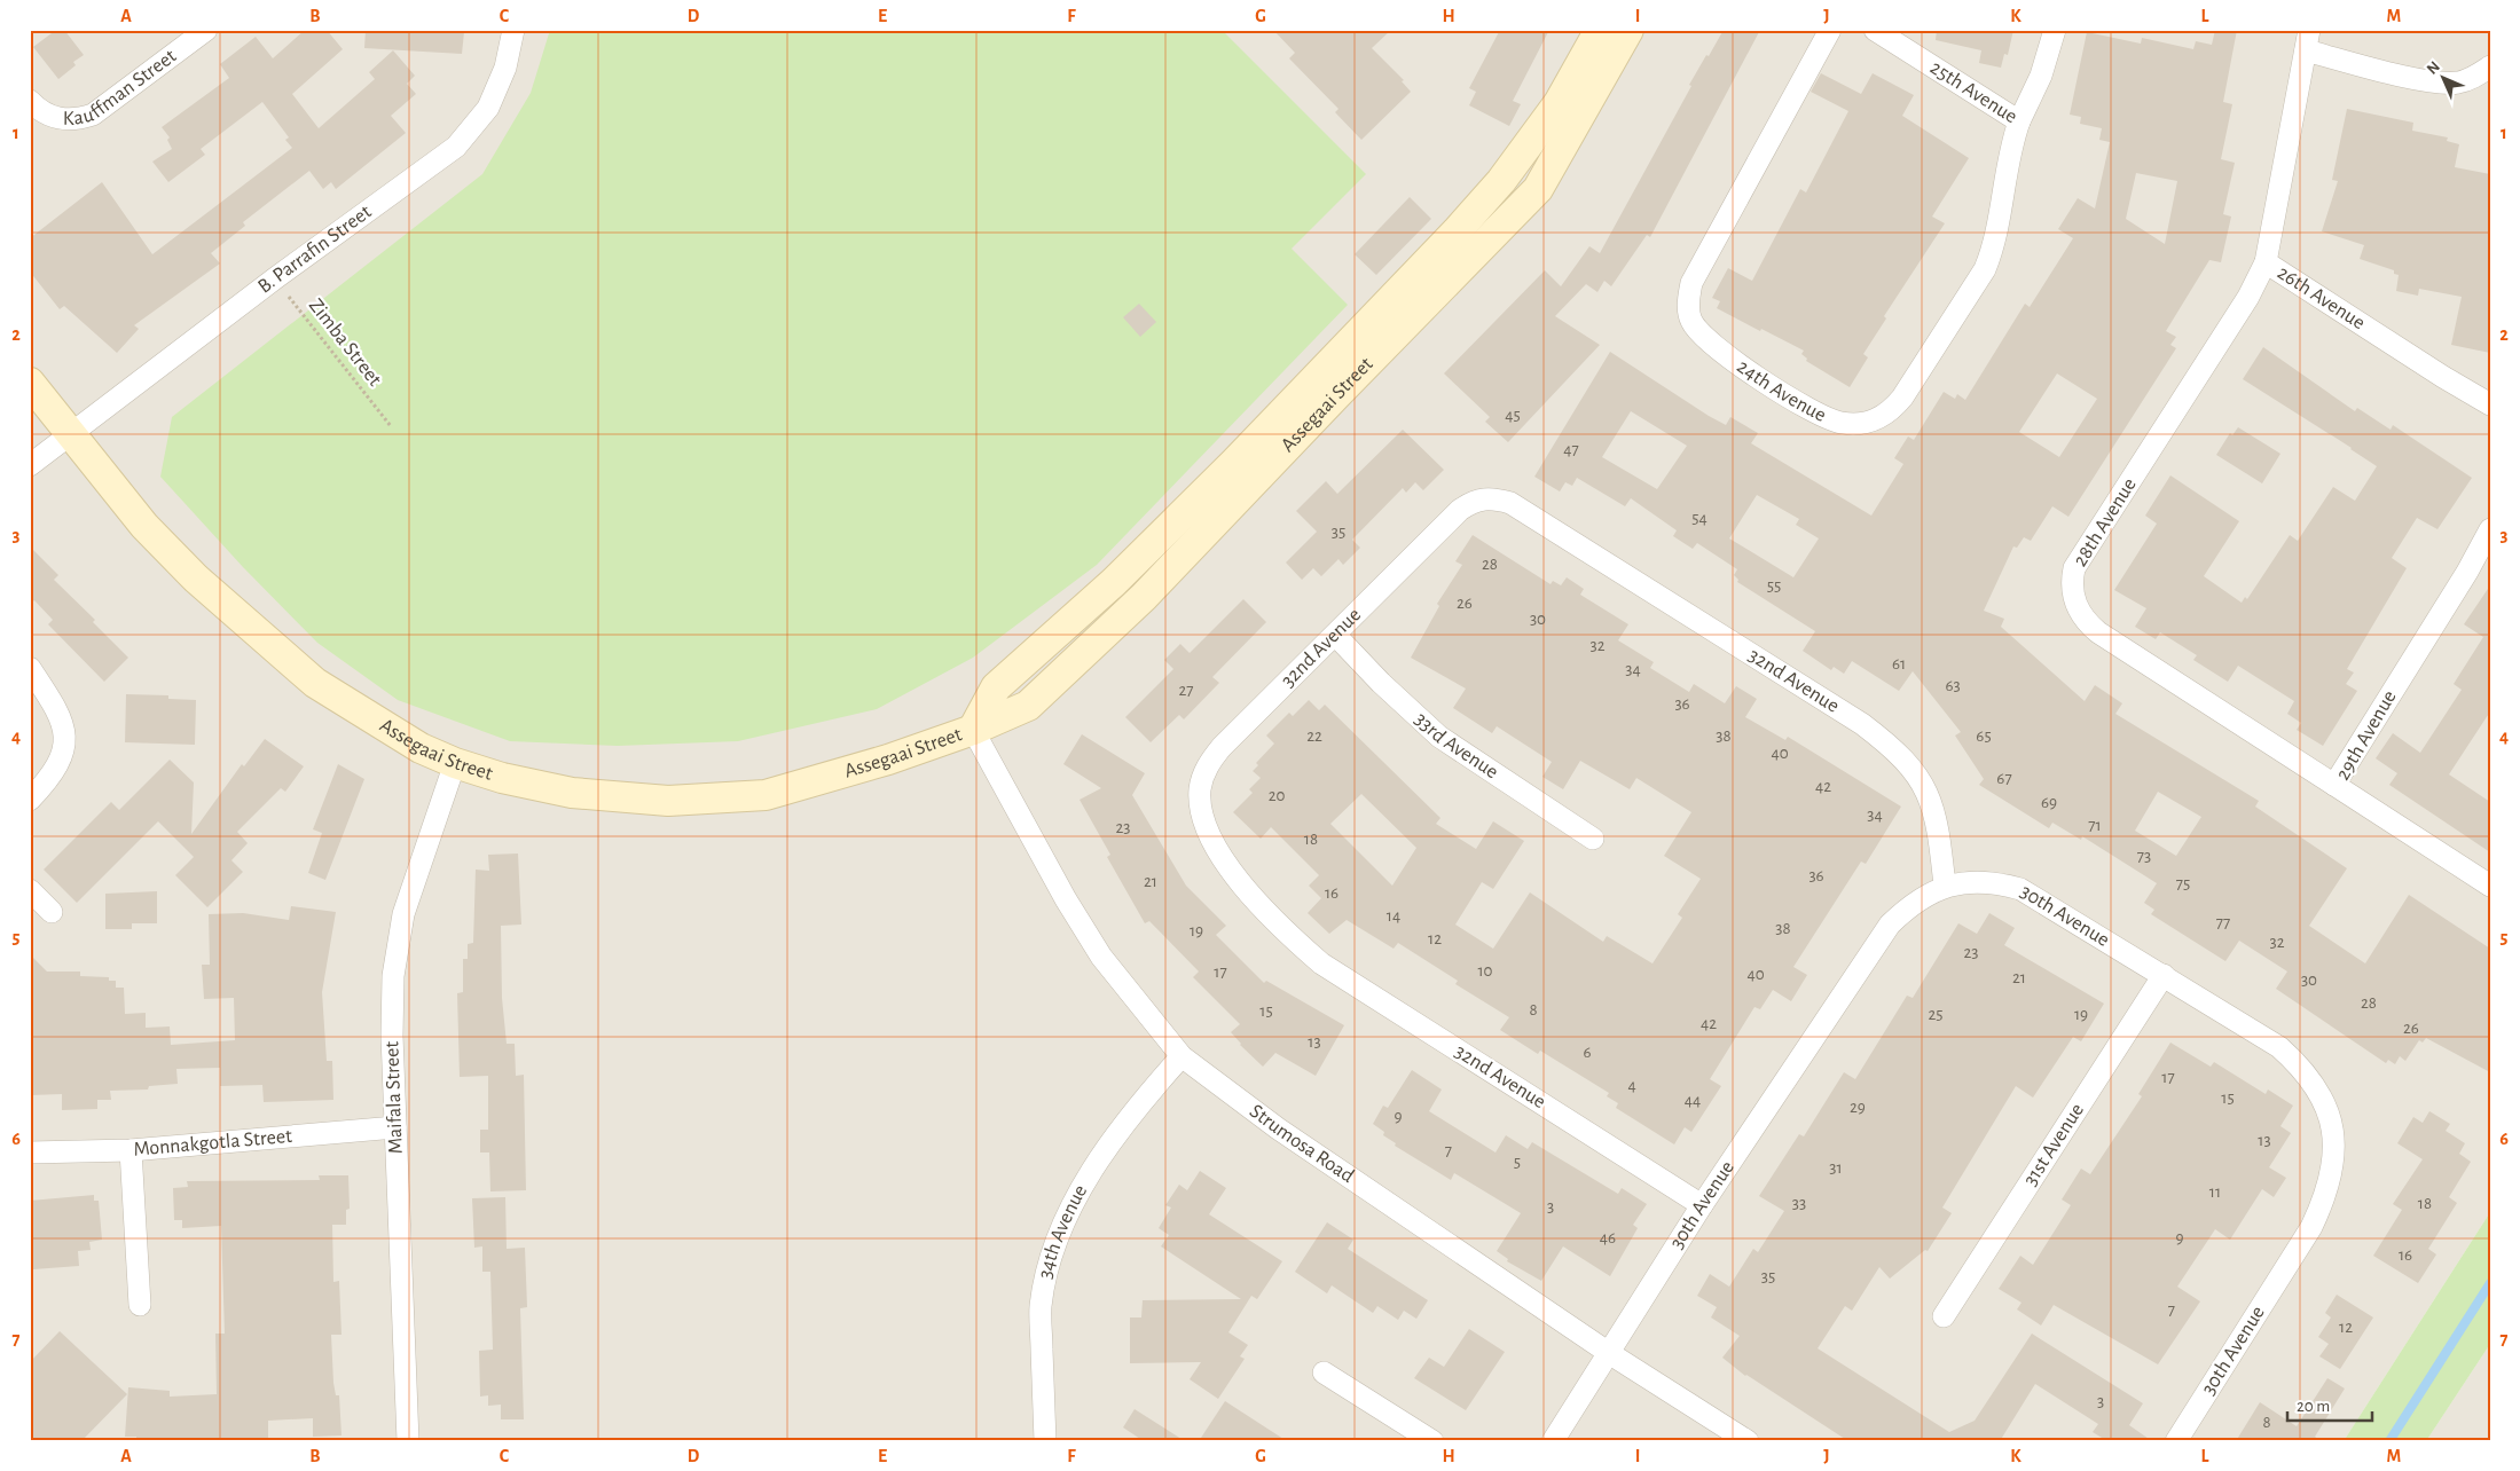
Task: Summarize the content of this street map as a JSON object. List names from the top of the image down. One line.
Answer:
{"streets":{"street":["Kauffman Street","25th Avenue","B. Parrafin Street","26th Avenue","24th Avenue","Assegaai Street","28th Avenue","32nd Avenue","29th Avenue","33rd Avenue","30th Avenue","Maifala Street","Monnakgotla Street","Strumosa Road","31st Avenue","34th Avenue"],"path":["Zimba Street"]},"crossings":[["25th Avenue","24th Avenue"],["B. Parrafin Street","Zimba Street"],["B. Parrafin Street","Assegaai Street"],["26th Avenue","28th Avenue"],["Assegaai Street","Maifala Street"],["Assegaai Street","Strumosa Road"],["28th Avenue","29th Avenue"],["32nd Avenue","33rd Avenue"],["32nd Avenue","30th Avenue"],["30th Avenue","Strumosa Road"],["30th Avenue","31st Avenue"],["Maifala Street","Monnakgotla Street"],["Strumosa Road","34th Avenue"]],"house_numbers":["45","47","54","35","28","55","26","30","32","61","34","63","27","36","22","38","65","40","67","42","20","69","34","71","23","18","73","36","21","75","16","14","77","38","19","12","32","23","10","17","40","21","30","28","8","15","25","19","42","26","13","6","17","4","15","44","29","9","13","7","5","31","11","33","18","3","46","9","16","35","7","12","3","8"],"scale_bar":"20 m","north":"top left","grid":{"columns":["A","B","C","D","E","F","G","H","I","J","K","L","M"],"rows":["1","2","3","4","5","6","7"]}}
